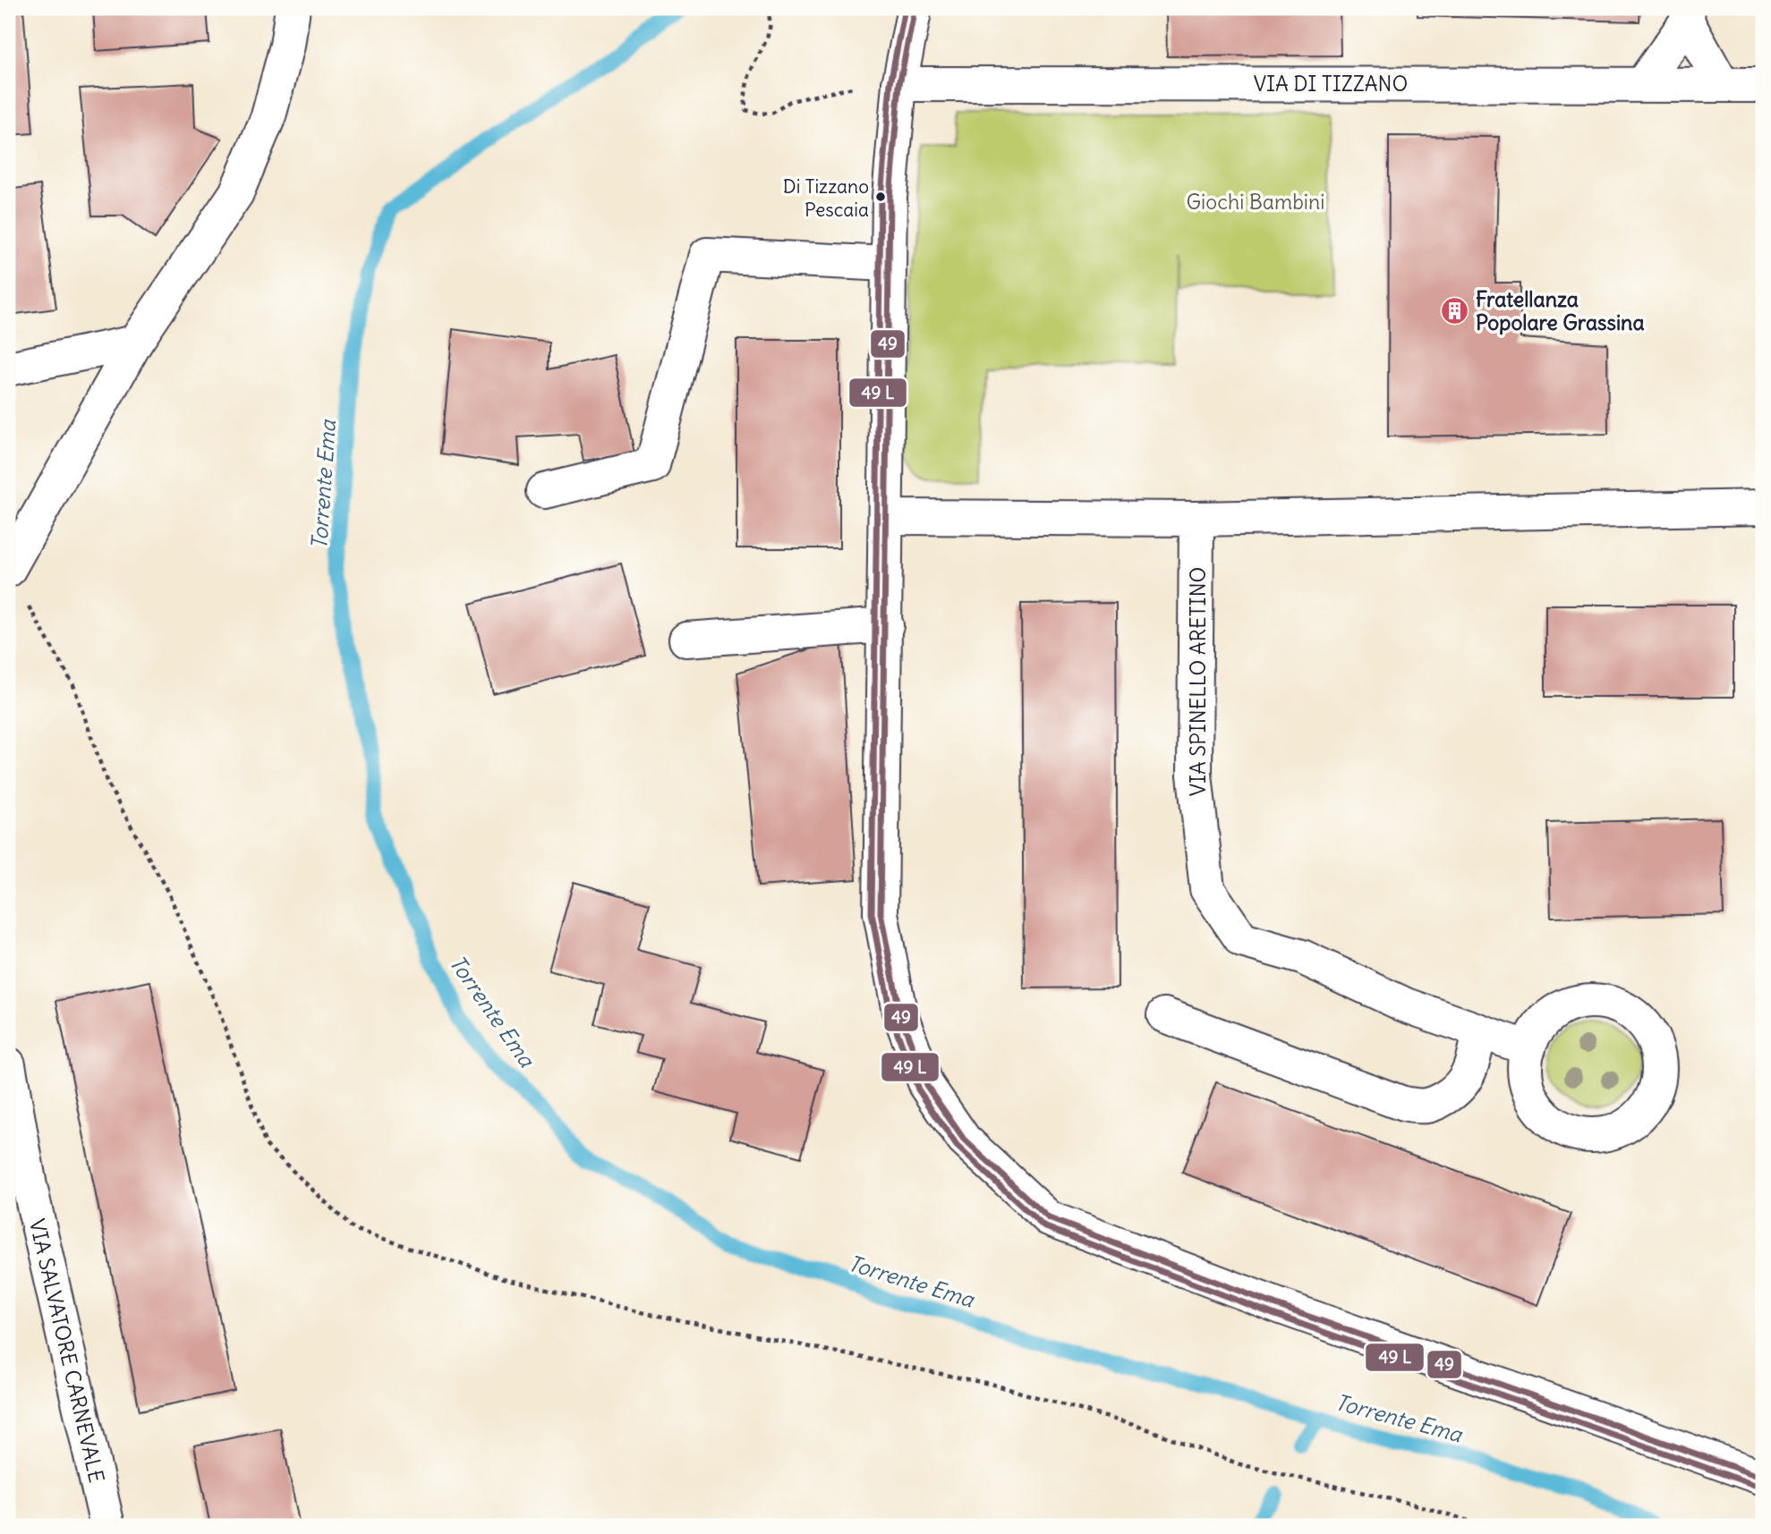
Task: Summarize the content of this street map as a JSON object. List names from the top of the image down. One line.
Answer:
{"streets":{"street":["VIA DI TIZZANO","VIA SPINELLO ARETINO","VIA SALVATORE CARNEVALE"]},"water":["Torrente Ema"],"parks":["Giochi Bambini"],"places":{"other":["Di Tizzano Pescaia"],"building":["Fratellanza Popolare Grassina"]},"lines":["transit line 49"]}
